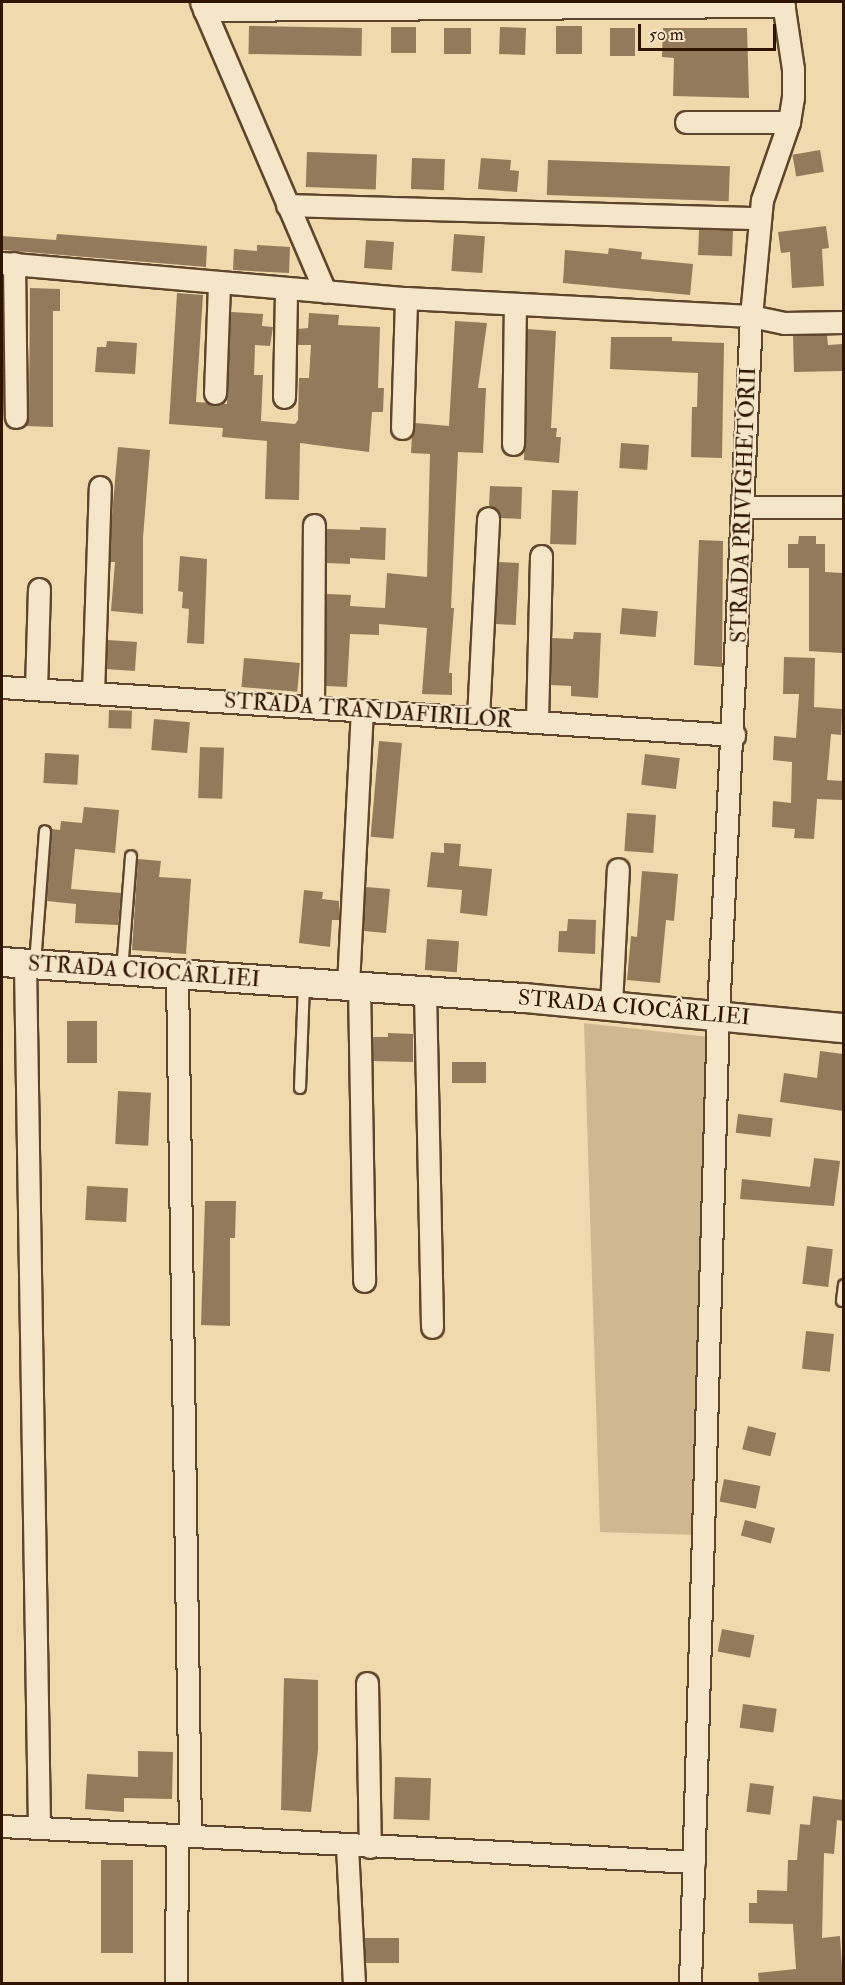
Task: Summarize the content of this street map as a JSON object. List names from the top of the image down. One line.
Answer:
{"streets":{"street":["STRADA PRIVIGHETORII","STRADA TRANDAFIRILOR","STRADA CIOCÂRLIEI"]},"crossings":[["STRADA PRIVIGHETORII","STRADA TRANDAFIRILOR"],["STRADA PRIVIGHETORII","STRADA CIOCÂRLIEI"]],"scale_bar":"50 m"}
